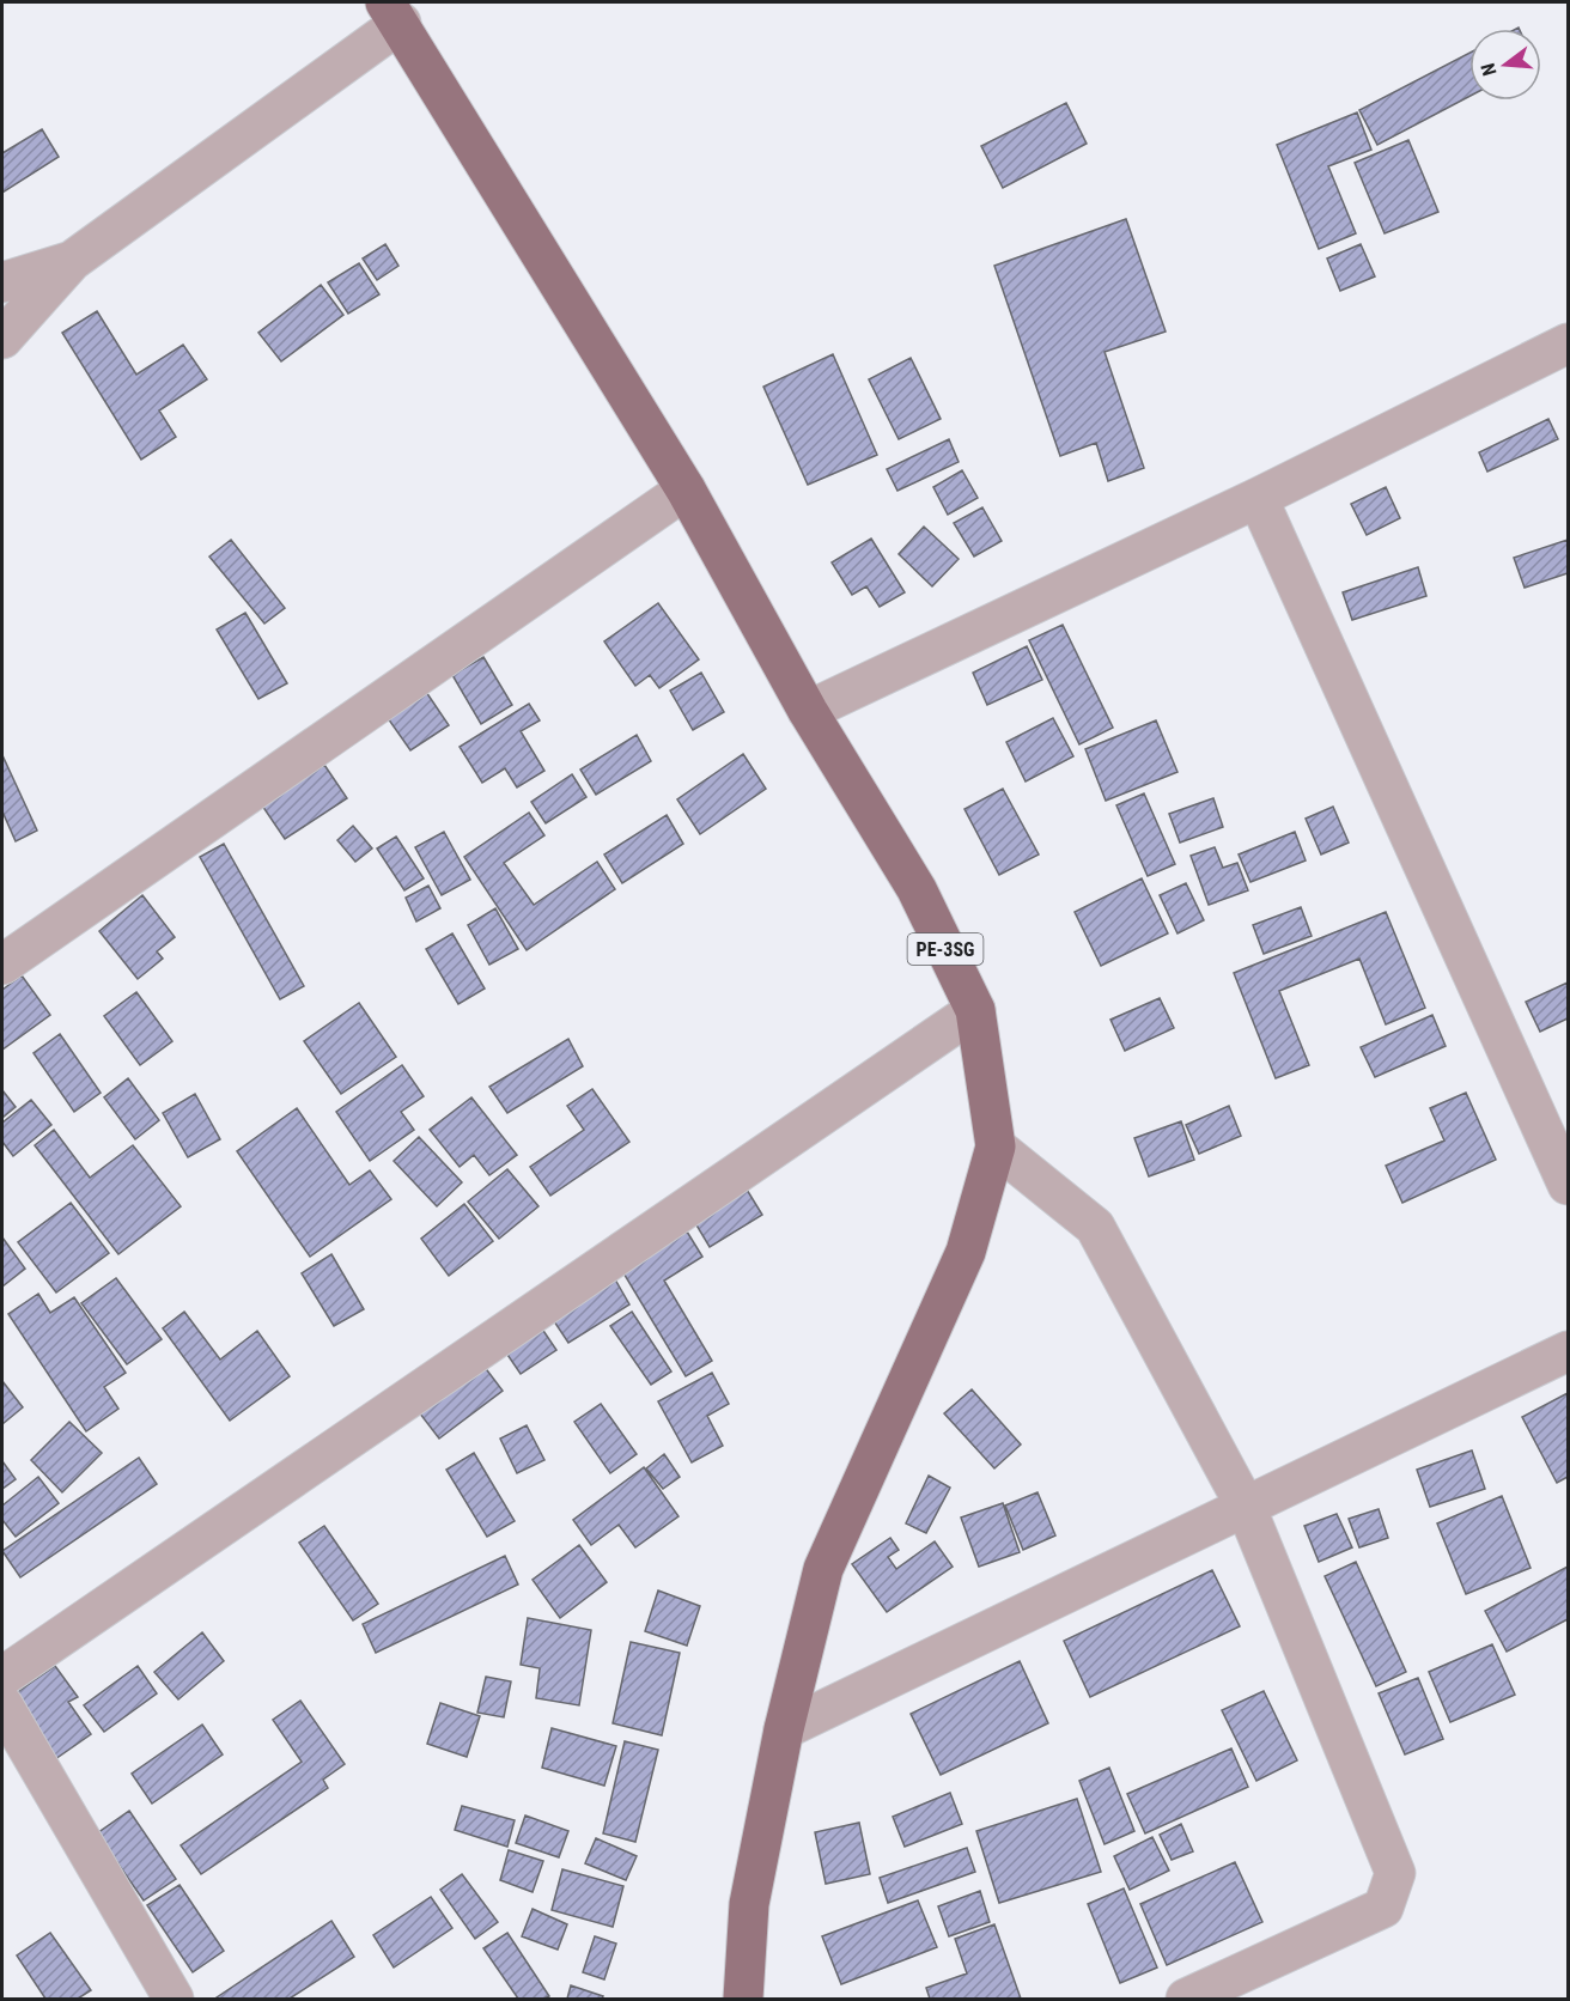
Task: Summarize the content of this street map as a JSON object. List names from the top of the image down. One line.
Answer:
{"streets":{"main road":["PE-3SG"]},"north":"left"}
